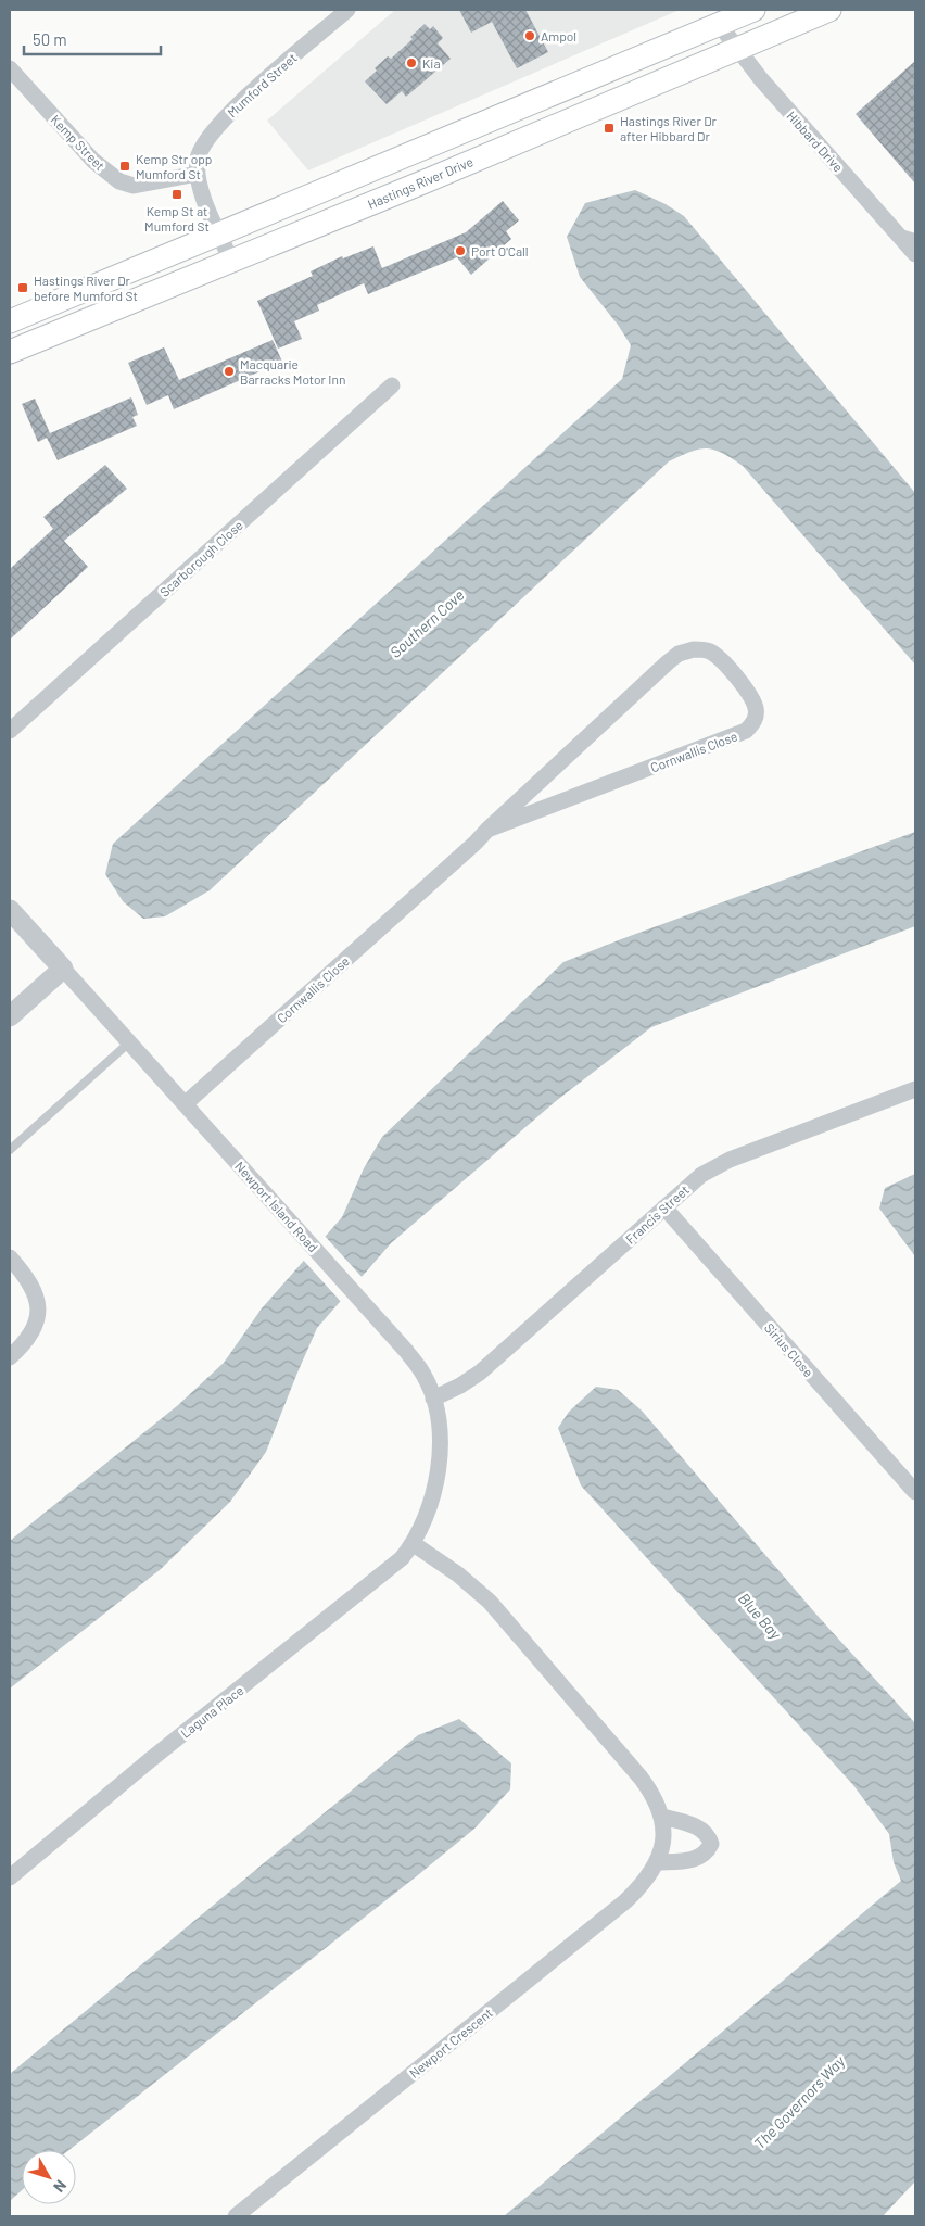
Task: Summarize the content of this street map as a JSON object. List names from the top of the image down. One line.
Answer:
{"streets":{"main road":["Hastings River Drive"],"street":["Mumford Street","Hibbard Drive","Kemp Street","Scarborough Close","Cornwallis Close","Newport Island Road","Francis Street","Sirius Close","Laguna Place","Newport Crescent"]},"crossings":[["Mumford Street","Kemp Street"],["Hibbard Drive","Hastings River Drive"],["Cornwallis Close","Newport Island Road"],["Newport Island Road","Francis Street"],["Newport Island Road","Laguna Place"],["Newport Island Road","Newport Crescent"],["Francis Street","Sirius Close"],["Laguna Place","Newport Crescent"]],"water":["Southern Cove","Blue Bay","The Governors Way"],"places":{"other":["Ampol","Kia","Port O'Call","Macquarie Barracks Motor Inn"],"transit":["Hastings River Dr after Hibbard Dr","Kemp Str opp Mumford St","Kemp St at Mumford St","Hastings River Dr before Mumford St"]},"scale_bar":"50 m","north":"bottom right"}
